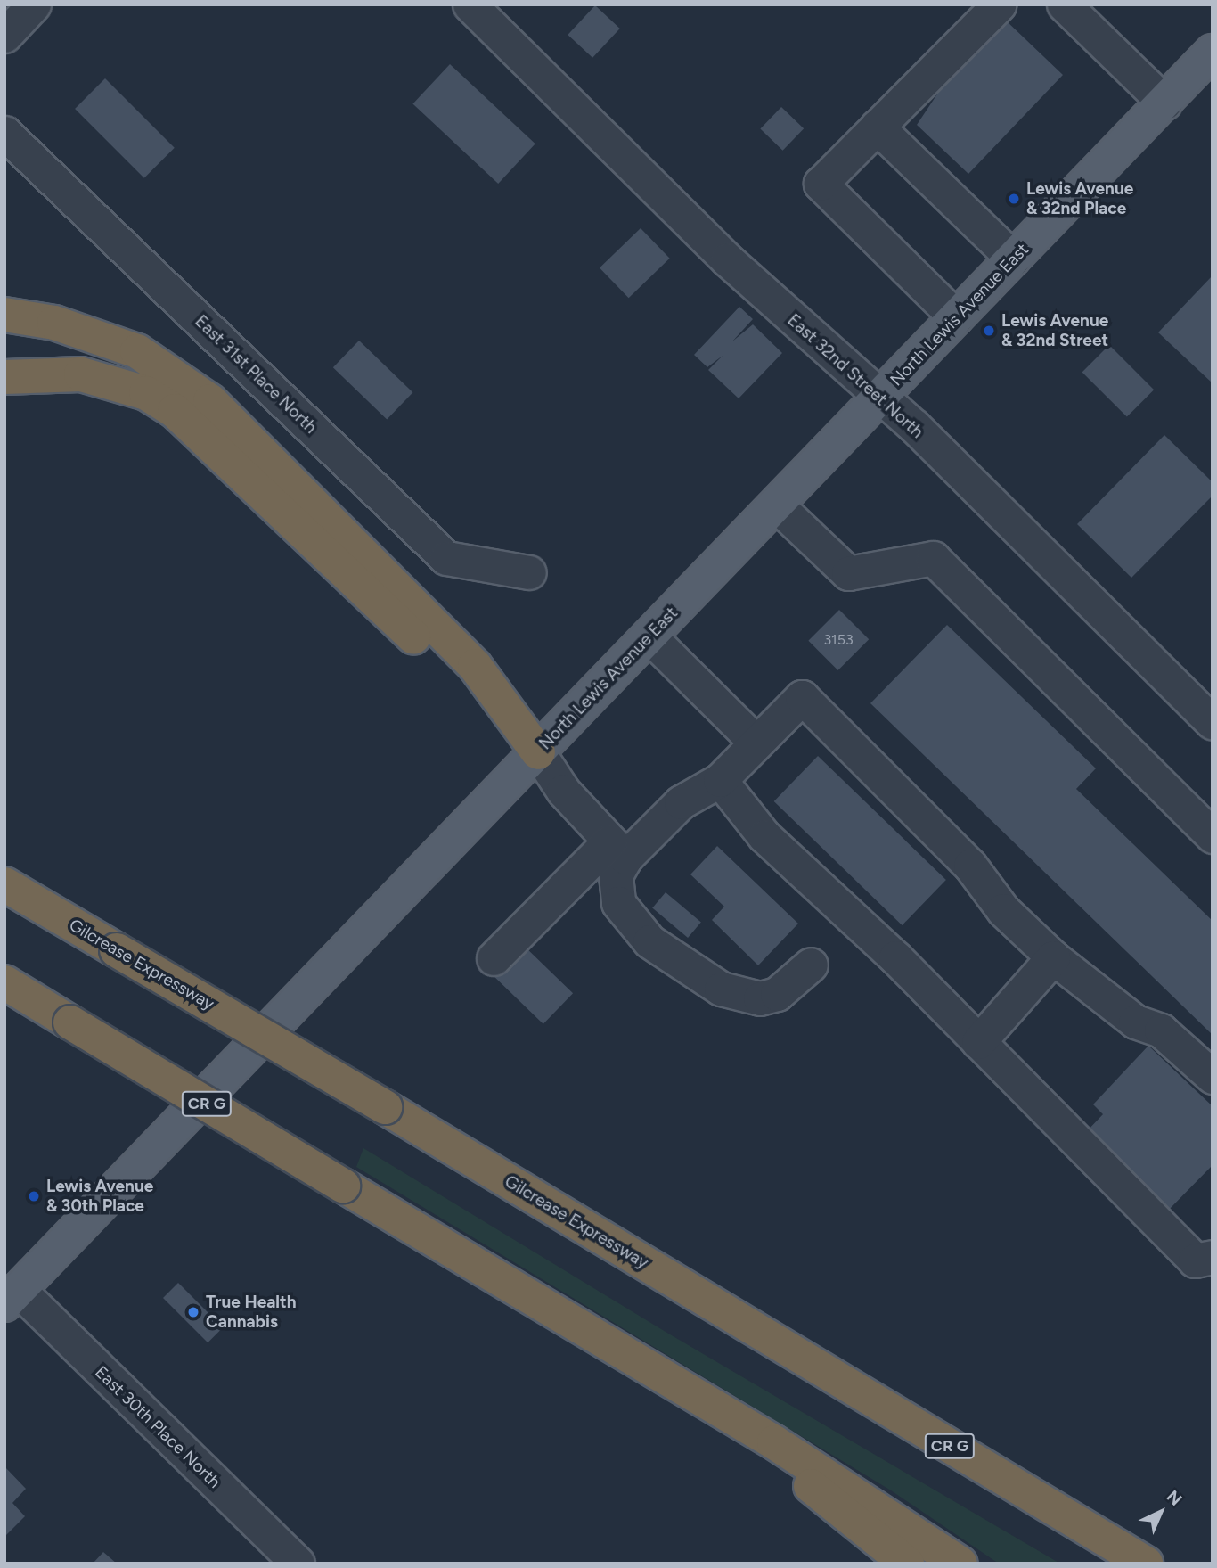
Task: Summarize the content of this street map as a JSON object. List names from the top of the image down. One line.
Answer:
{"streets":{"highway":["Gilcrease Expressway","CR G"],"main road":["North Lewis Avenue East"],"street":["East 31st Place North","East 32nd Street North","East 30th Place North"]},"crossings":[["North Lewis Avenue East","East 32nd Street North"],["North Lewis Avenue East","East 30th Place North"]],"places":["Lewis Avenue & 32nd Place","Lewis Avenue & 32nd Street","Lewis Avenue & 30th Place","True Health Cannabis"],"house_numbers":["3153"],"north":"top right"}
